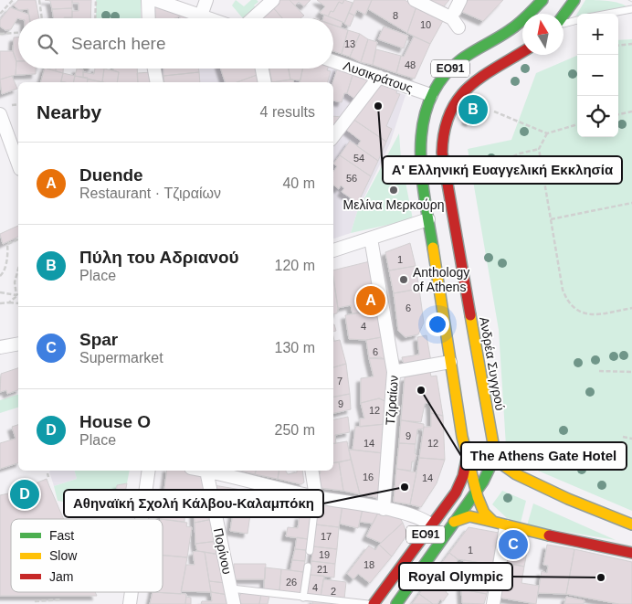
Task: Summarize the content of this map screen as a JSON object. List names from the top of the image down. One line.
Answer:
{"streets":{"main road":["ΕΟ91","Ανδρέα Συγγρού"],"street":["Λυσικράτους","Τζιραίων","Πορίνου"]},"crossings":[["ΕΟ91","Λυσικράτους"]],"places":["Α' Ελληνική Ευαγγελική Εκκλησία","Μελίνα Μερκούρη","Anthology of Athens","The Athens Gate Hotel","Αθηναϊκή Σχολή Κάλβου-Καλαμπόκη","Royal Olympic"],"house_numbers":["8","10","13","48","54","56","1","6","4","6","7","9","12","9","14","12","16","14","17","1","19","18","21","26","4","2"],"legend":["Fast","Slow","Jam"],"north":"top","page":{"map_buttons":["+","−"],"search":"Search here","heading":["Nearby","4 results"],"pins":["B","A","D","C"],"list":[{"mark":"A","name":"Duende","note":"Restaurant · Τζιραίων","value":"40 m"},{"mark":"B","name":"Πύλη του Αδριανού","note":"Place","value":"120 m"},{"mark":"C","name":"Spar","note":"Supermarket","value":"130 m"},{"mark":"D","name":"House O","note":"Place","value":"250 m"}]}}
